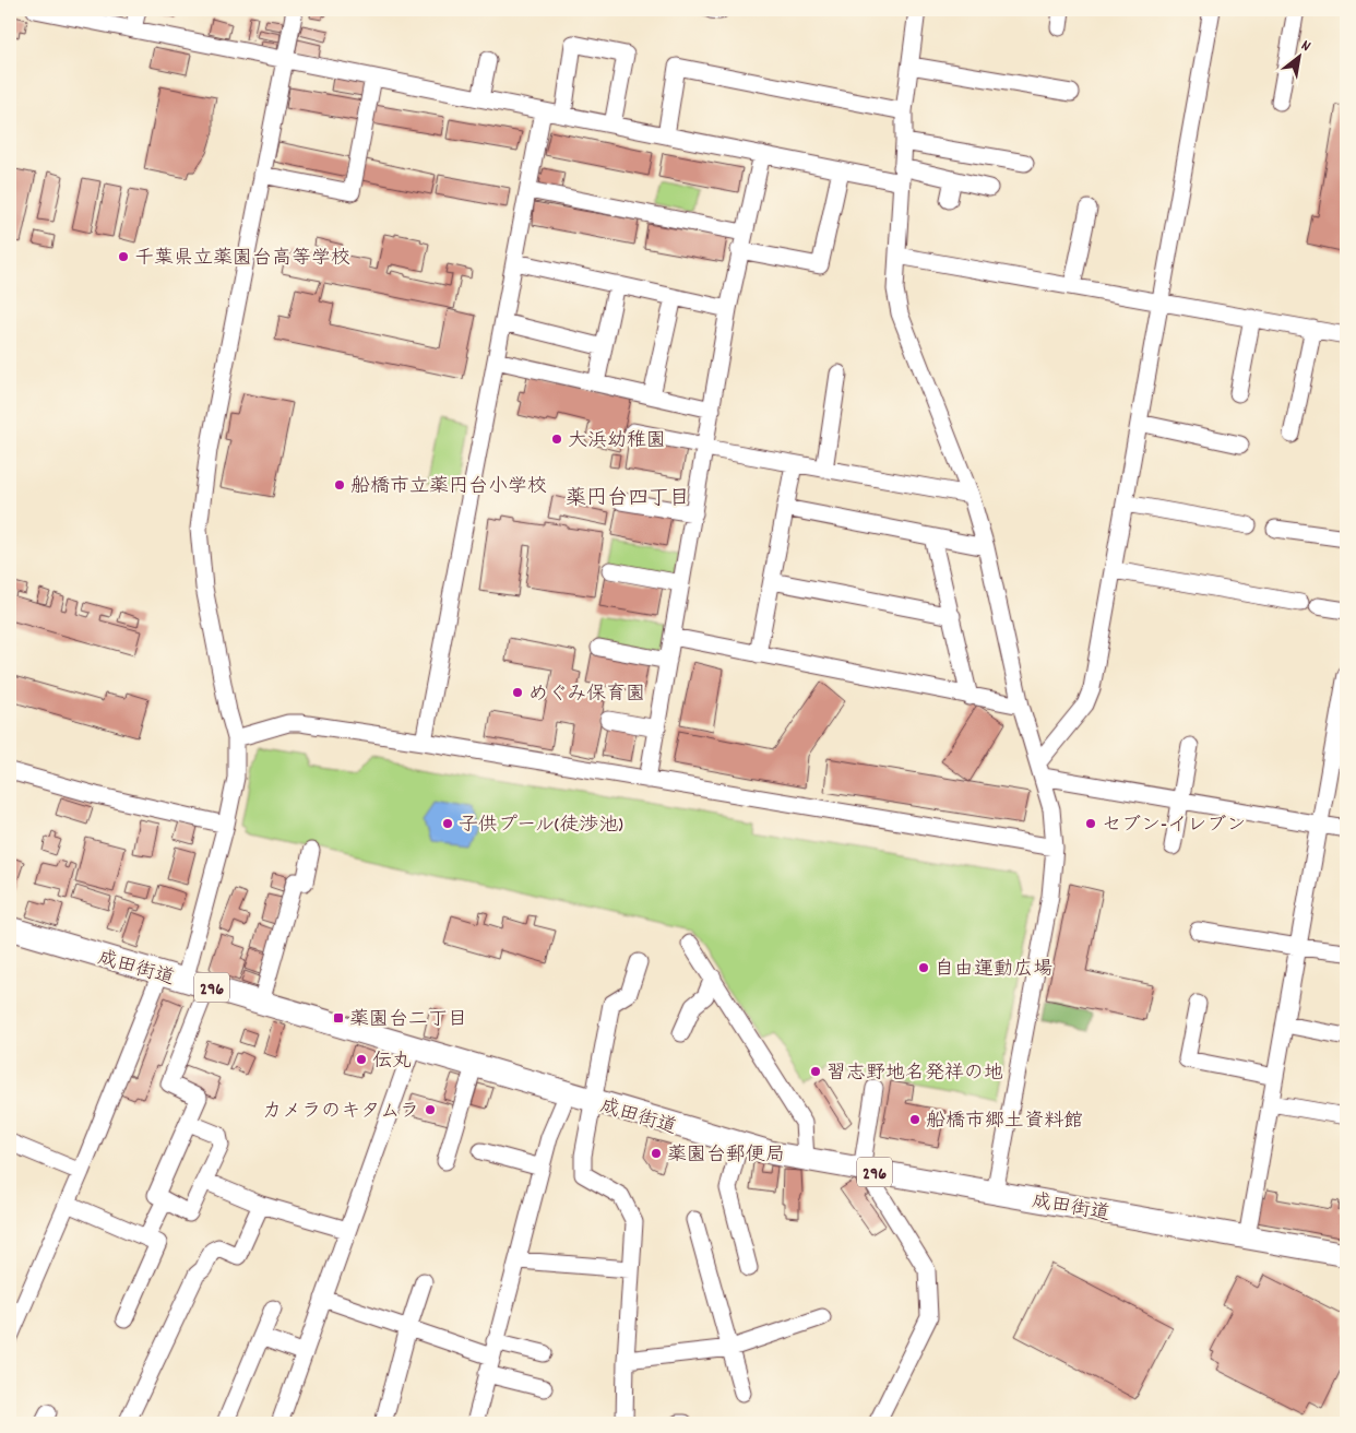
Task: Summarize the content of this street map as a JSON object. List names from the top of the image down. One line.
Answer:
{"streets":{"highway":["成田街道","296"]},"districts":["薬円台四丁目"],"places":{"other":["千葉県立薬園台高等学校","大浜幼稚園","船橋市立薬円台小学校","めぐみ保育園","子供プール(徒渉池)","セブン-イレブン","自由運動広場","伝丸","習志野地名発祥の地","カメラのキタムラ","船橋市郷土資料館","薬園台郵便局"],"transit":["薬園台二丁目"]},"north":"top right"}
